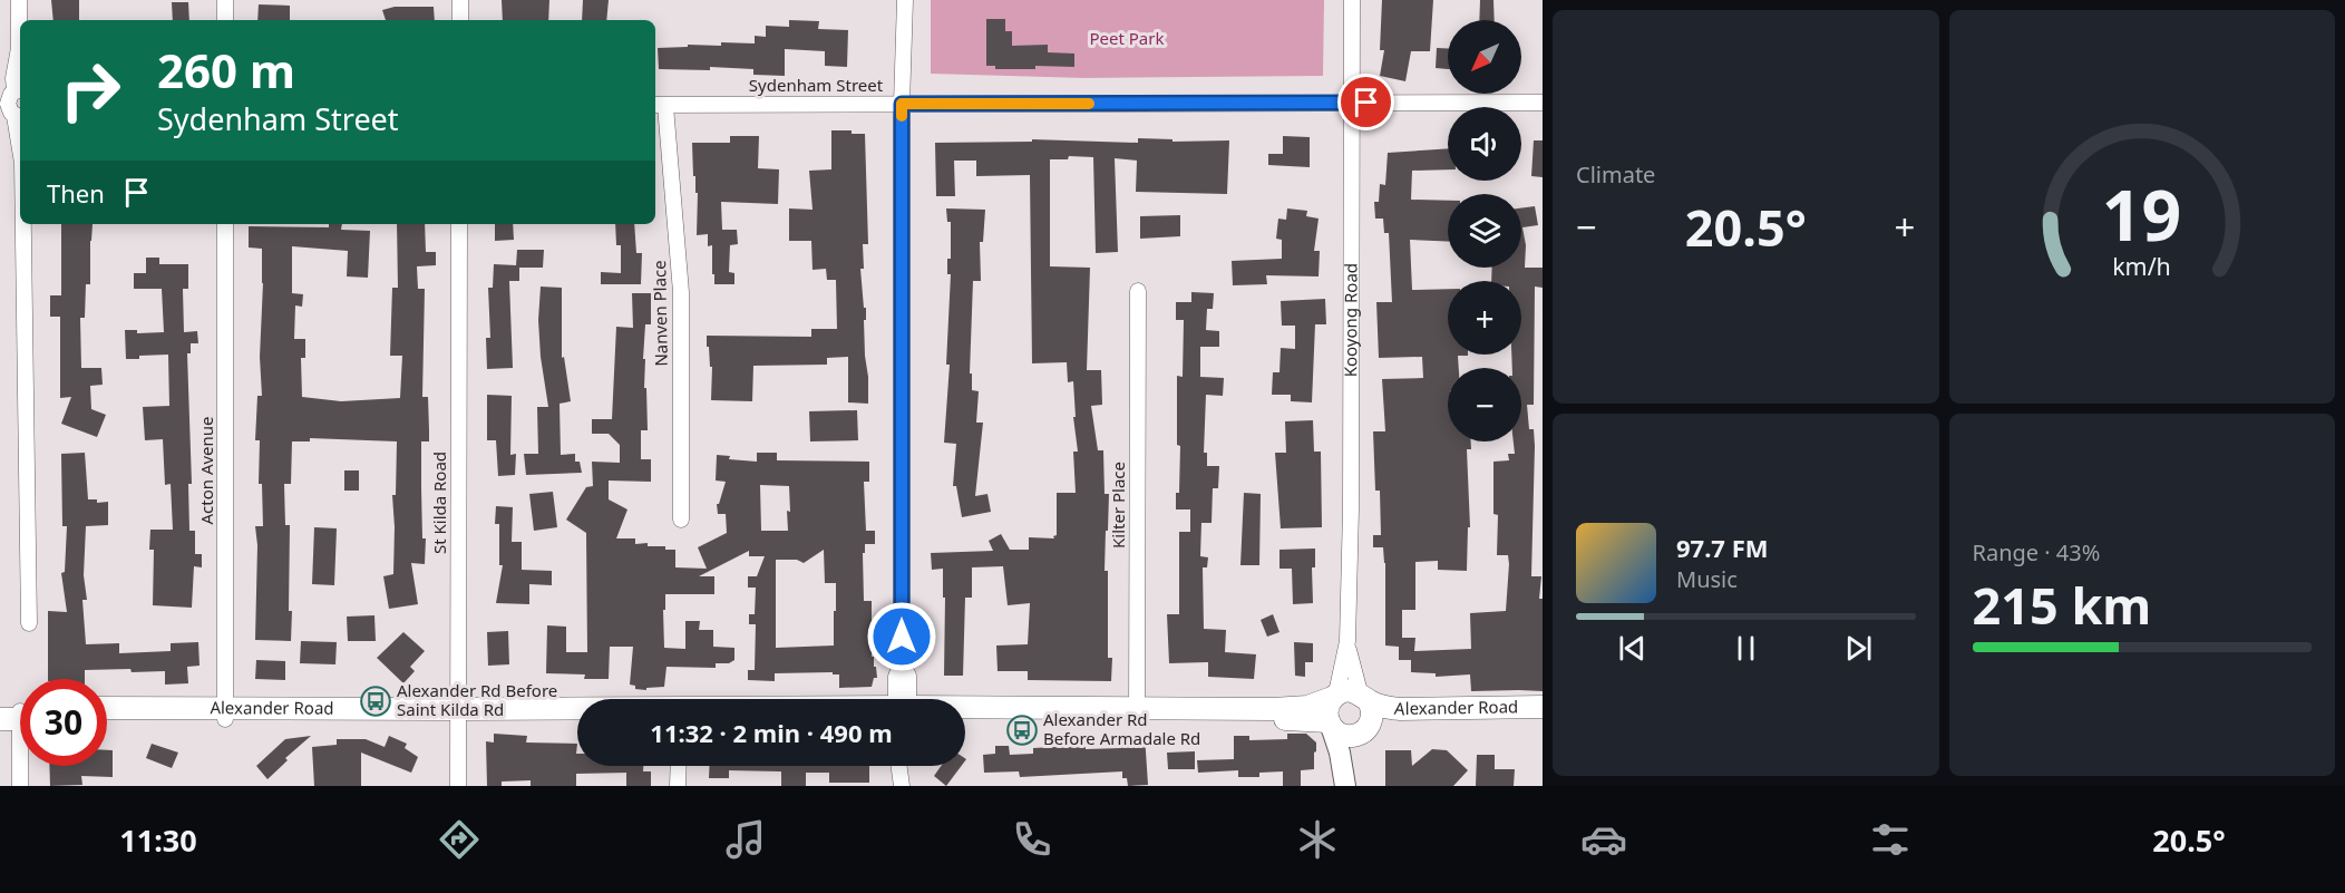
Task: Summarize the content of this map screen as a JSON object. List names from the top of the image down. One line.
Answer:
{"streets":{"main road":["Alexander Road"],"street":["Sydenham Street","Nanven Place","Kooyong Road","Acton Avenue","St Kilda Road","Kilter Place"]},"crossings":[["Sydenham Street","Nanven Place"],["Sydenham Street","Kooyong Road"],["Kooyong Road","Alexander Road"],["Acton Avenue","Alexander Road"],["St Kilda Road","Alexander Road"],["Kilter Place","Alexander Road"]],"parks":["Peet Park"],"places":{"bus stop":["Alexander Rd Before Saint Kilda Rd","Alexander Rd Before Armadale Rd"]},"north":"bottom left","page":{"tile":["Climate",["Range · 43%","215 km"]],"map_buttons":["+","−"],"turn":["260 m","Sydenham Street"],"then":"Then","heat":["−","20.5°","+"],"song":["97.7 FM","Music"],"limit":"30","trip":"11:32 · 2 min · 490 m","tabs":["11:30","20.5°"],"gauge":["19","km/h"]}}
